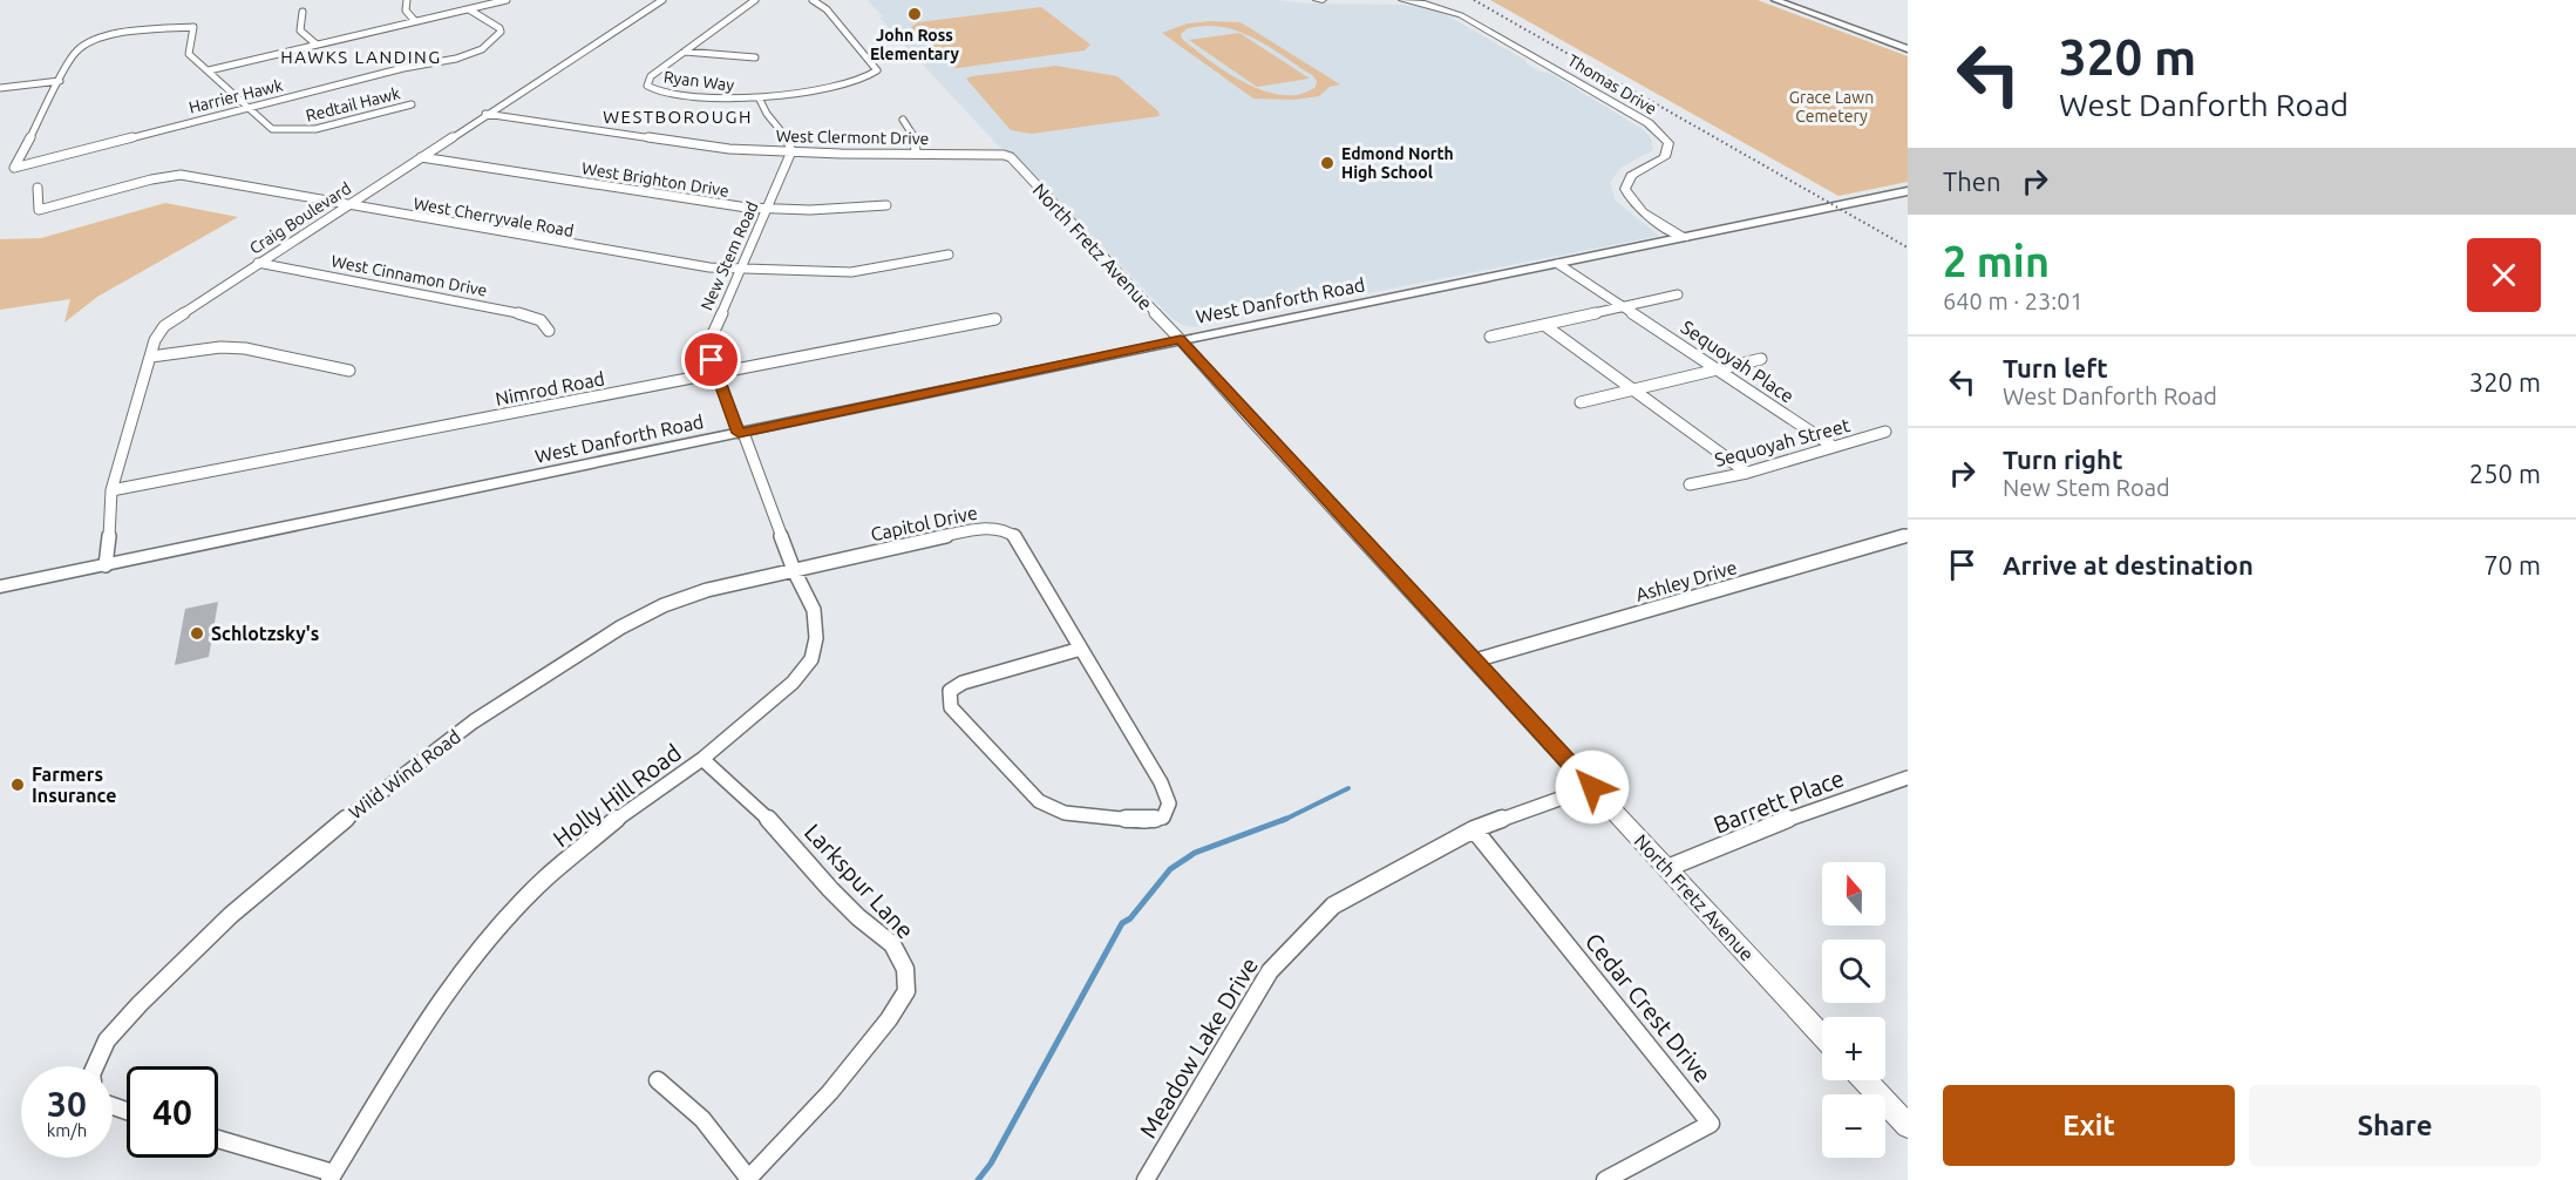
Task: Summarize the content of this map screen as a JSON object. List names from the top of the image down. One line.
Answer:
{"streets":{"main road":["West Danforth Road"],"street":["Ryan Way","Thomas Drive","Harrier Hawk","Redtail Hawk","West Clermont Drive","West Brighton Drive","West Cherryvale Road","Craig Boulevard","North Fretz Avenue","New Stem Road","West Cinnamon Drive","Sequoyah Place","Nimrod Road","Sequoyah Street","Capitol Drive","Ashley Drive","Wild Wind Road","Holly Hill Road","Barrett Place","Larkspur Lane","Cedar Crest Drive","Meadow Lake Drive"]},"crossings":[["Thomas Drive","West Danforth Road"],["Harrier Hawk","Redtail Hawk"],["West Clermont Drive","Craig Boulevard"],["West Clermont Drive","North Fretz Avenue"],["West Clermont Drive","New Stem Road"],["West Brighton Drive","Craig Boulevard"],["West Brighton Drive","New Stem Road"],["West Cherryvale Road","Craig Boulevard"],["West Cherryvale Road","New Stem Road"],["Craig Boulevard","West Cinnamon Drive"],["Craig Boulevard","West Danforth Road"],["Craig Boulevard","Nimrod Road"],["North Fretz Avenue","West Danforth Road"],["North Fretz Avenue","Ashley Drive"],["North Fretz Avenue","Barrett Place"],["North Fretz Avenue","Meadow Lake Drive"],["New Stem Road","West Danforth Road"],["New Stem Road","Nimrod Road"],["New Stem Road","Holly Hill Road"],["West Danforth Road","Sequoyah Place"],["West Danforth Road","Holly Hill Road"],["Sequoyah Place","Sequoyah Street"],["Capitol Drive","Wild Wind Road"],["Capitol Drive","Holly Hill Road"],["Wild Wind Road","Holly Hill Road"],["Holly Hill Road","Larkspur Lane"],["Cedar Crest Drive","Meadow Lake Drive"]],"districts":["HAWKS LANDING","WESTBOROUGH"],"parks":["Grace Lawn Cemetery"],"places":["John Ross Elementary","Edmond North High School","Schlotzsky's","Farmers Insurance"],"north":"top","page":{"turn":["320 m","West Danforth Road"],"then":"Then","heading":["2 min","640 m · 23:01"],"list":[{"name":"Turn left","note":"West Danforth Road","value":"320 m"},{"name":"Turn right","note":"New Stem Road","value":"250 m"},{"name":"Arrive at destination","value":"70 m"}],"map_buttons":["+","−"],"speed":"30 km/h","limit":"40","buttons":["Exit","Share"]}}
